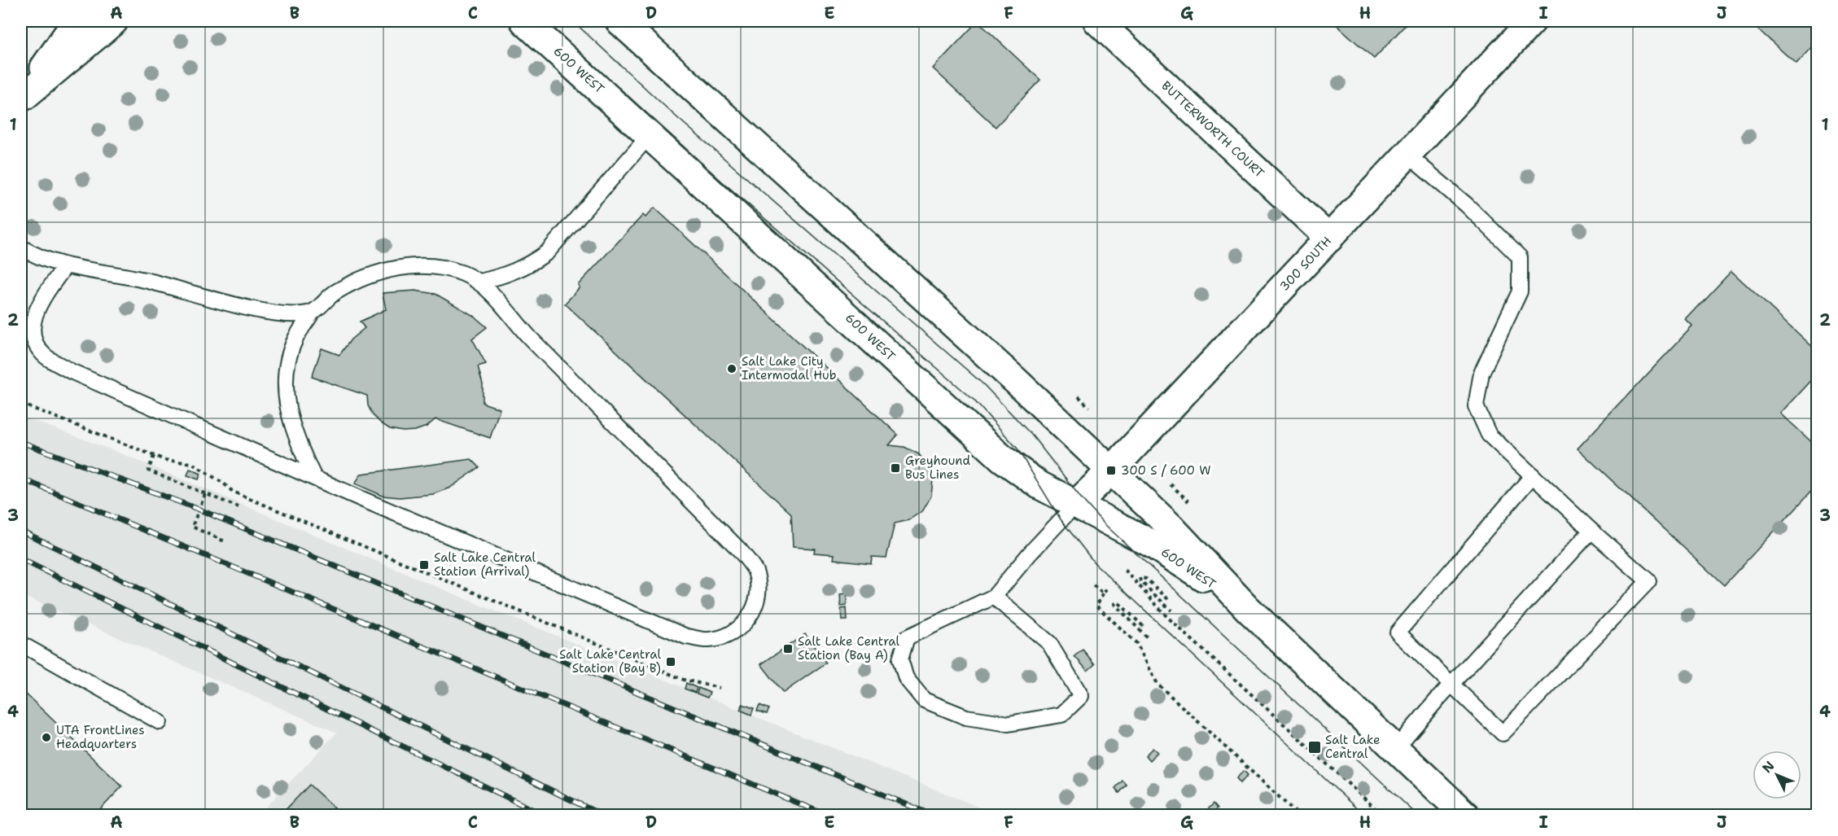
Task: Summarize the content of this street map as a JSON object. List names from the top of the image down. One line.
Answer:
{"streets":{"street":["600 WEST","BUTTERWORTH COURT","300 SOUTH"]},"crossings":[["600 WEST","300 SOUTH"],["BUTTERWORTH COURT","300 SOUTH"]],"places":{"other":["Salt Lake City Intermodal Hub","UTA FrontLines Headquarters"],"transit":["Greyhound Bus Lines","300 S / 600 W","Salt Lake Central Station (Arrival)","Salt Lake Central Station (Bay A)","Salt Lake Central Station (Bay B)","Salt Lake Central"]},"north":"top left","grid":{"columns":["A","B","C","D","E","F","G","H","I","J"],"rows":["1","2","3","4"]}}
